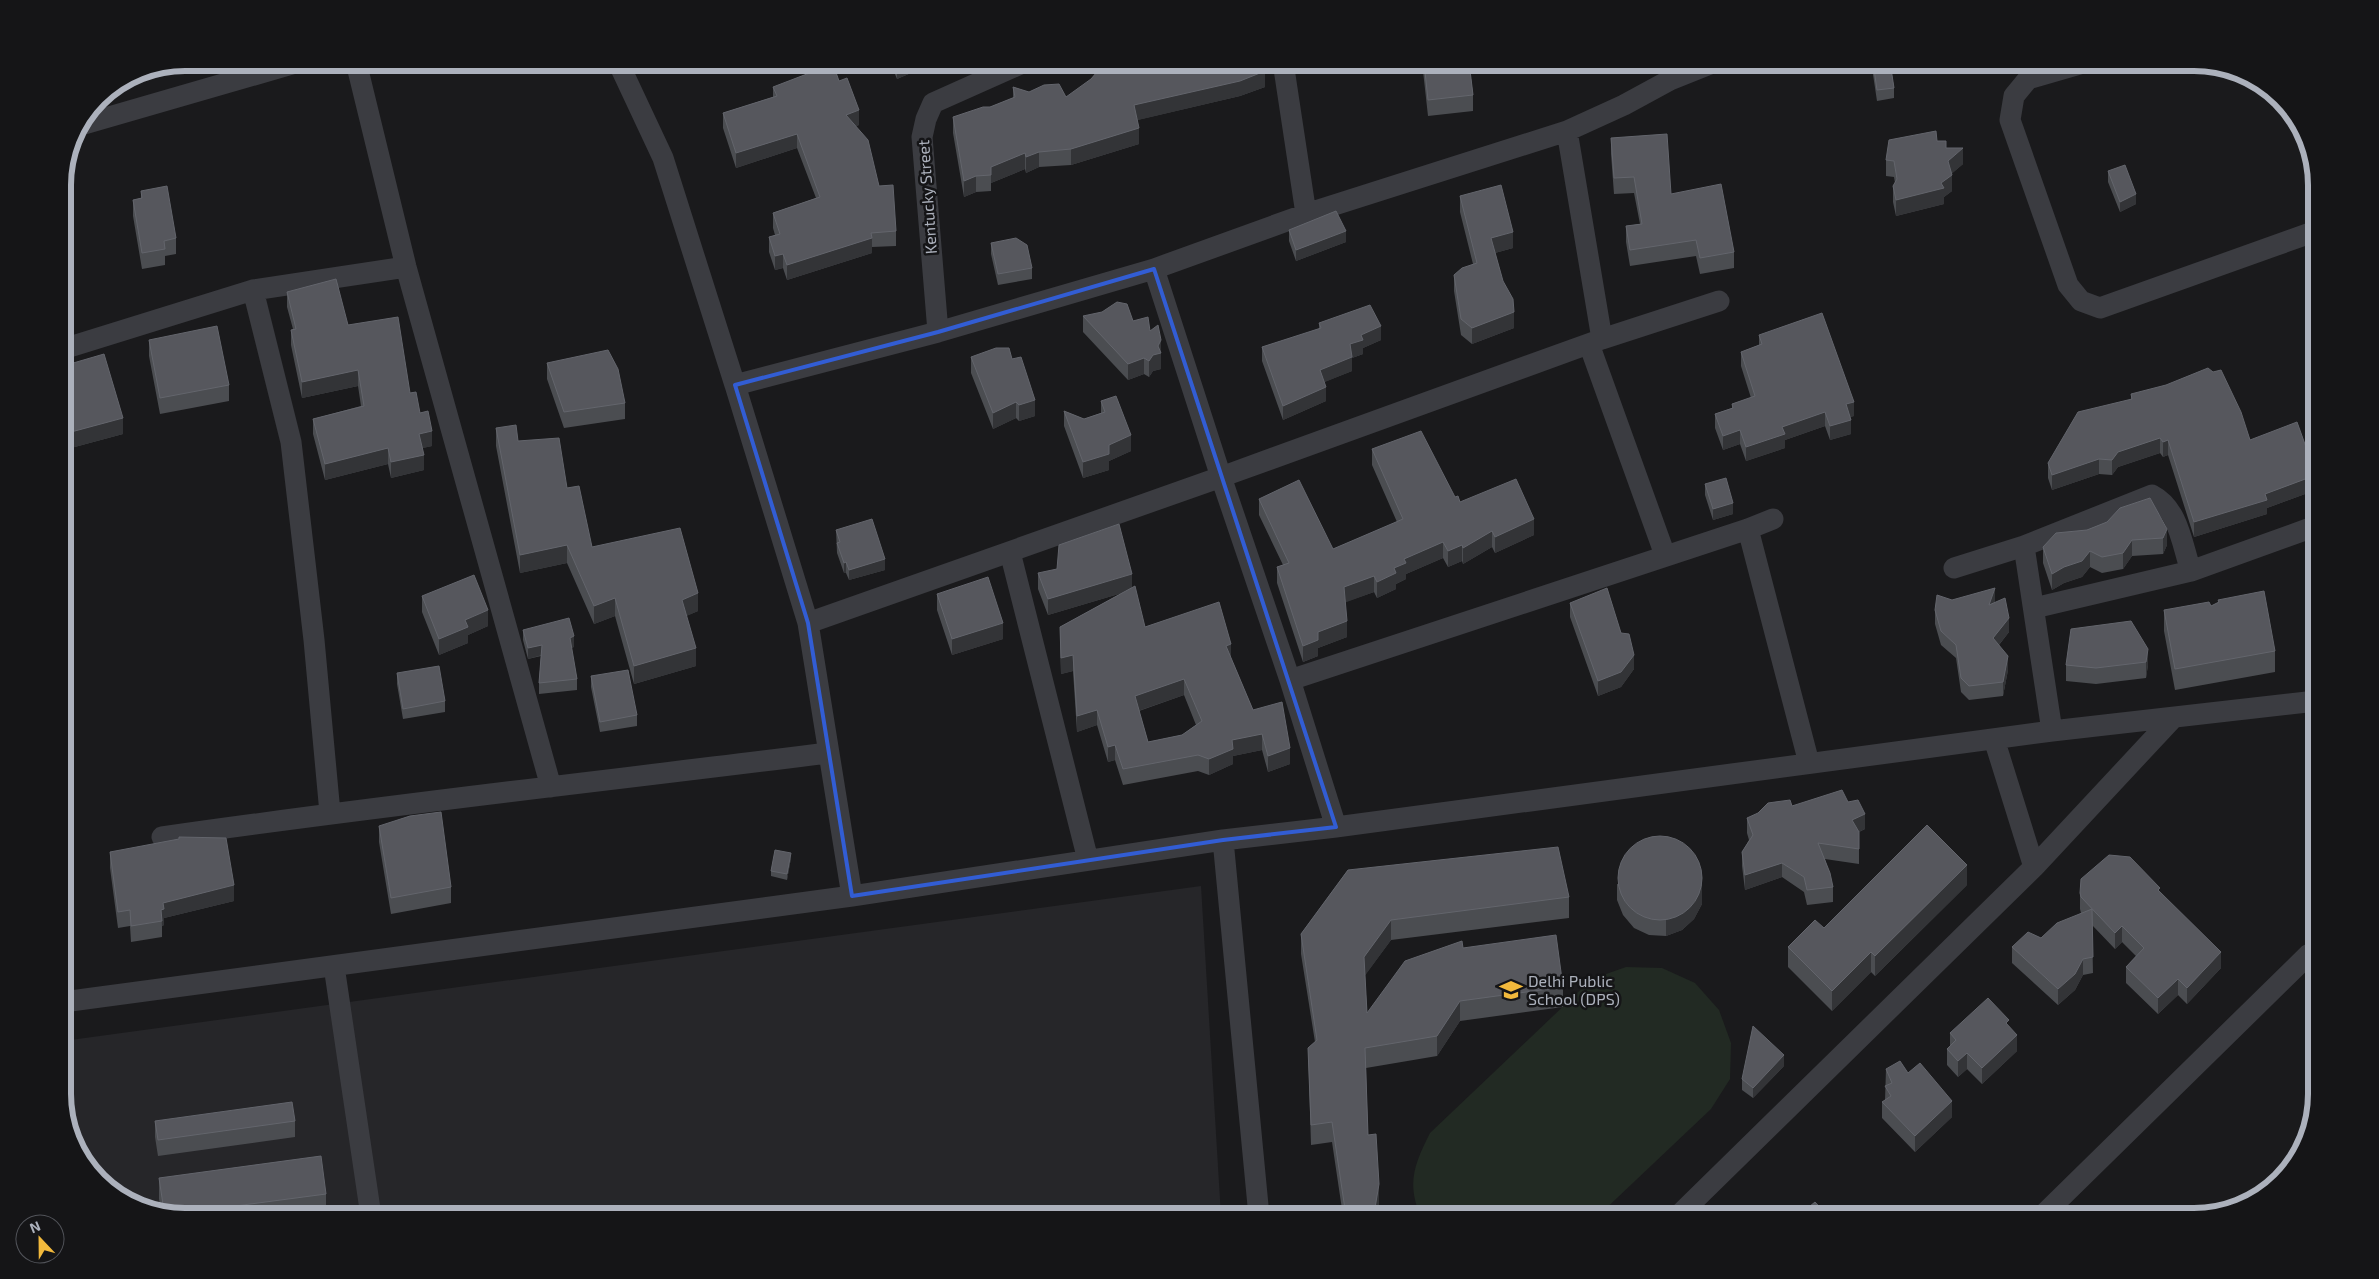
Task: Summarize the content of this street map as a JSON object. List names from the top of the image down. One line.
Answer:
{"streets":{"street":["Kentucky Street"]},"places":{"school or university":["Delhi Public School (DPS)"]},"north":"top"}
